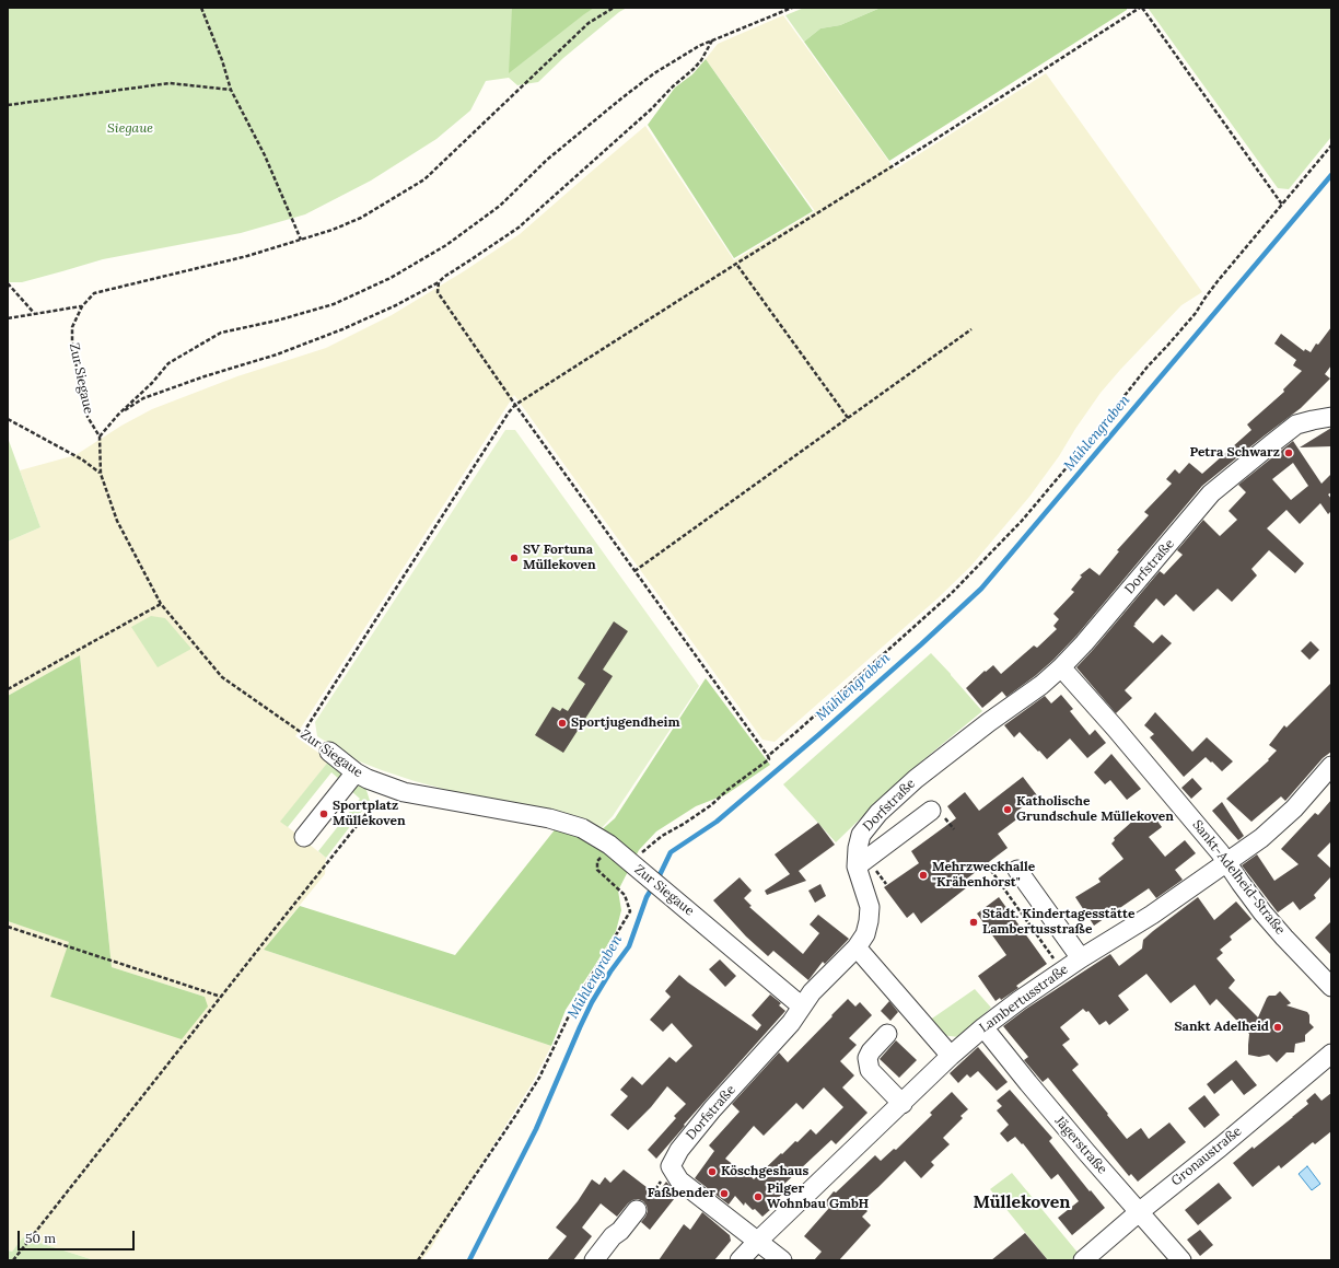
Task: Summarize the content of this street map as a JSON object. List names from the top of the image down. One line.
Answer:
{"streets":{"street":["Zur Siegaue","Dorfstraße","Sankt-Adelheid-Straße","Lambertusstraße","Jägerstraße","Gronaustraße"]},"crossings":[["Zur Siegaue","Dorfstraße"],["Dorfstraße","Sankt-Adelheid-Straße"],["Dorfstraße","Lambertusstraße"],["Sankt-Adelheid-Straße","Lambertusstraße"],["Lambertusstraße","Jägerstraße"],["Jägerstraße","Gronaustraße"]],"districts":["Müllekoven"],"water":["Mühlengraben"],"parks":["Siegaue"],"places":["Petra Schwarz","SV Fortuna Müllekoven","Sportjugendheim","Katholische Grundschule Müllekoven","Sportplatz Müllekoven","Mehrzweckhalle \"Krähenhorst\"","Städt. Kindertagesstätte Lambertusstraße","Sankt Adelheid","Köschgeshaus","Faßbender","Pilger Wohnbau GmbH"],"scale_bar":"50 m"}
